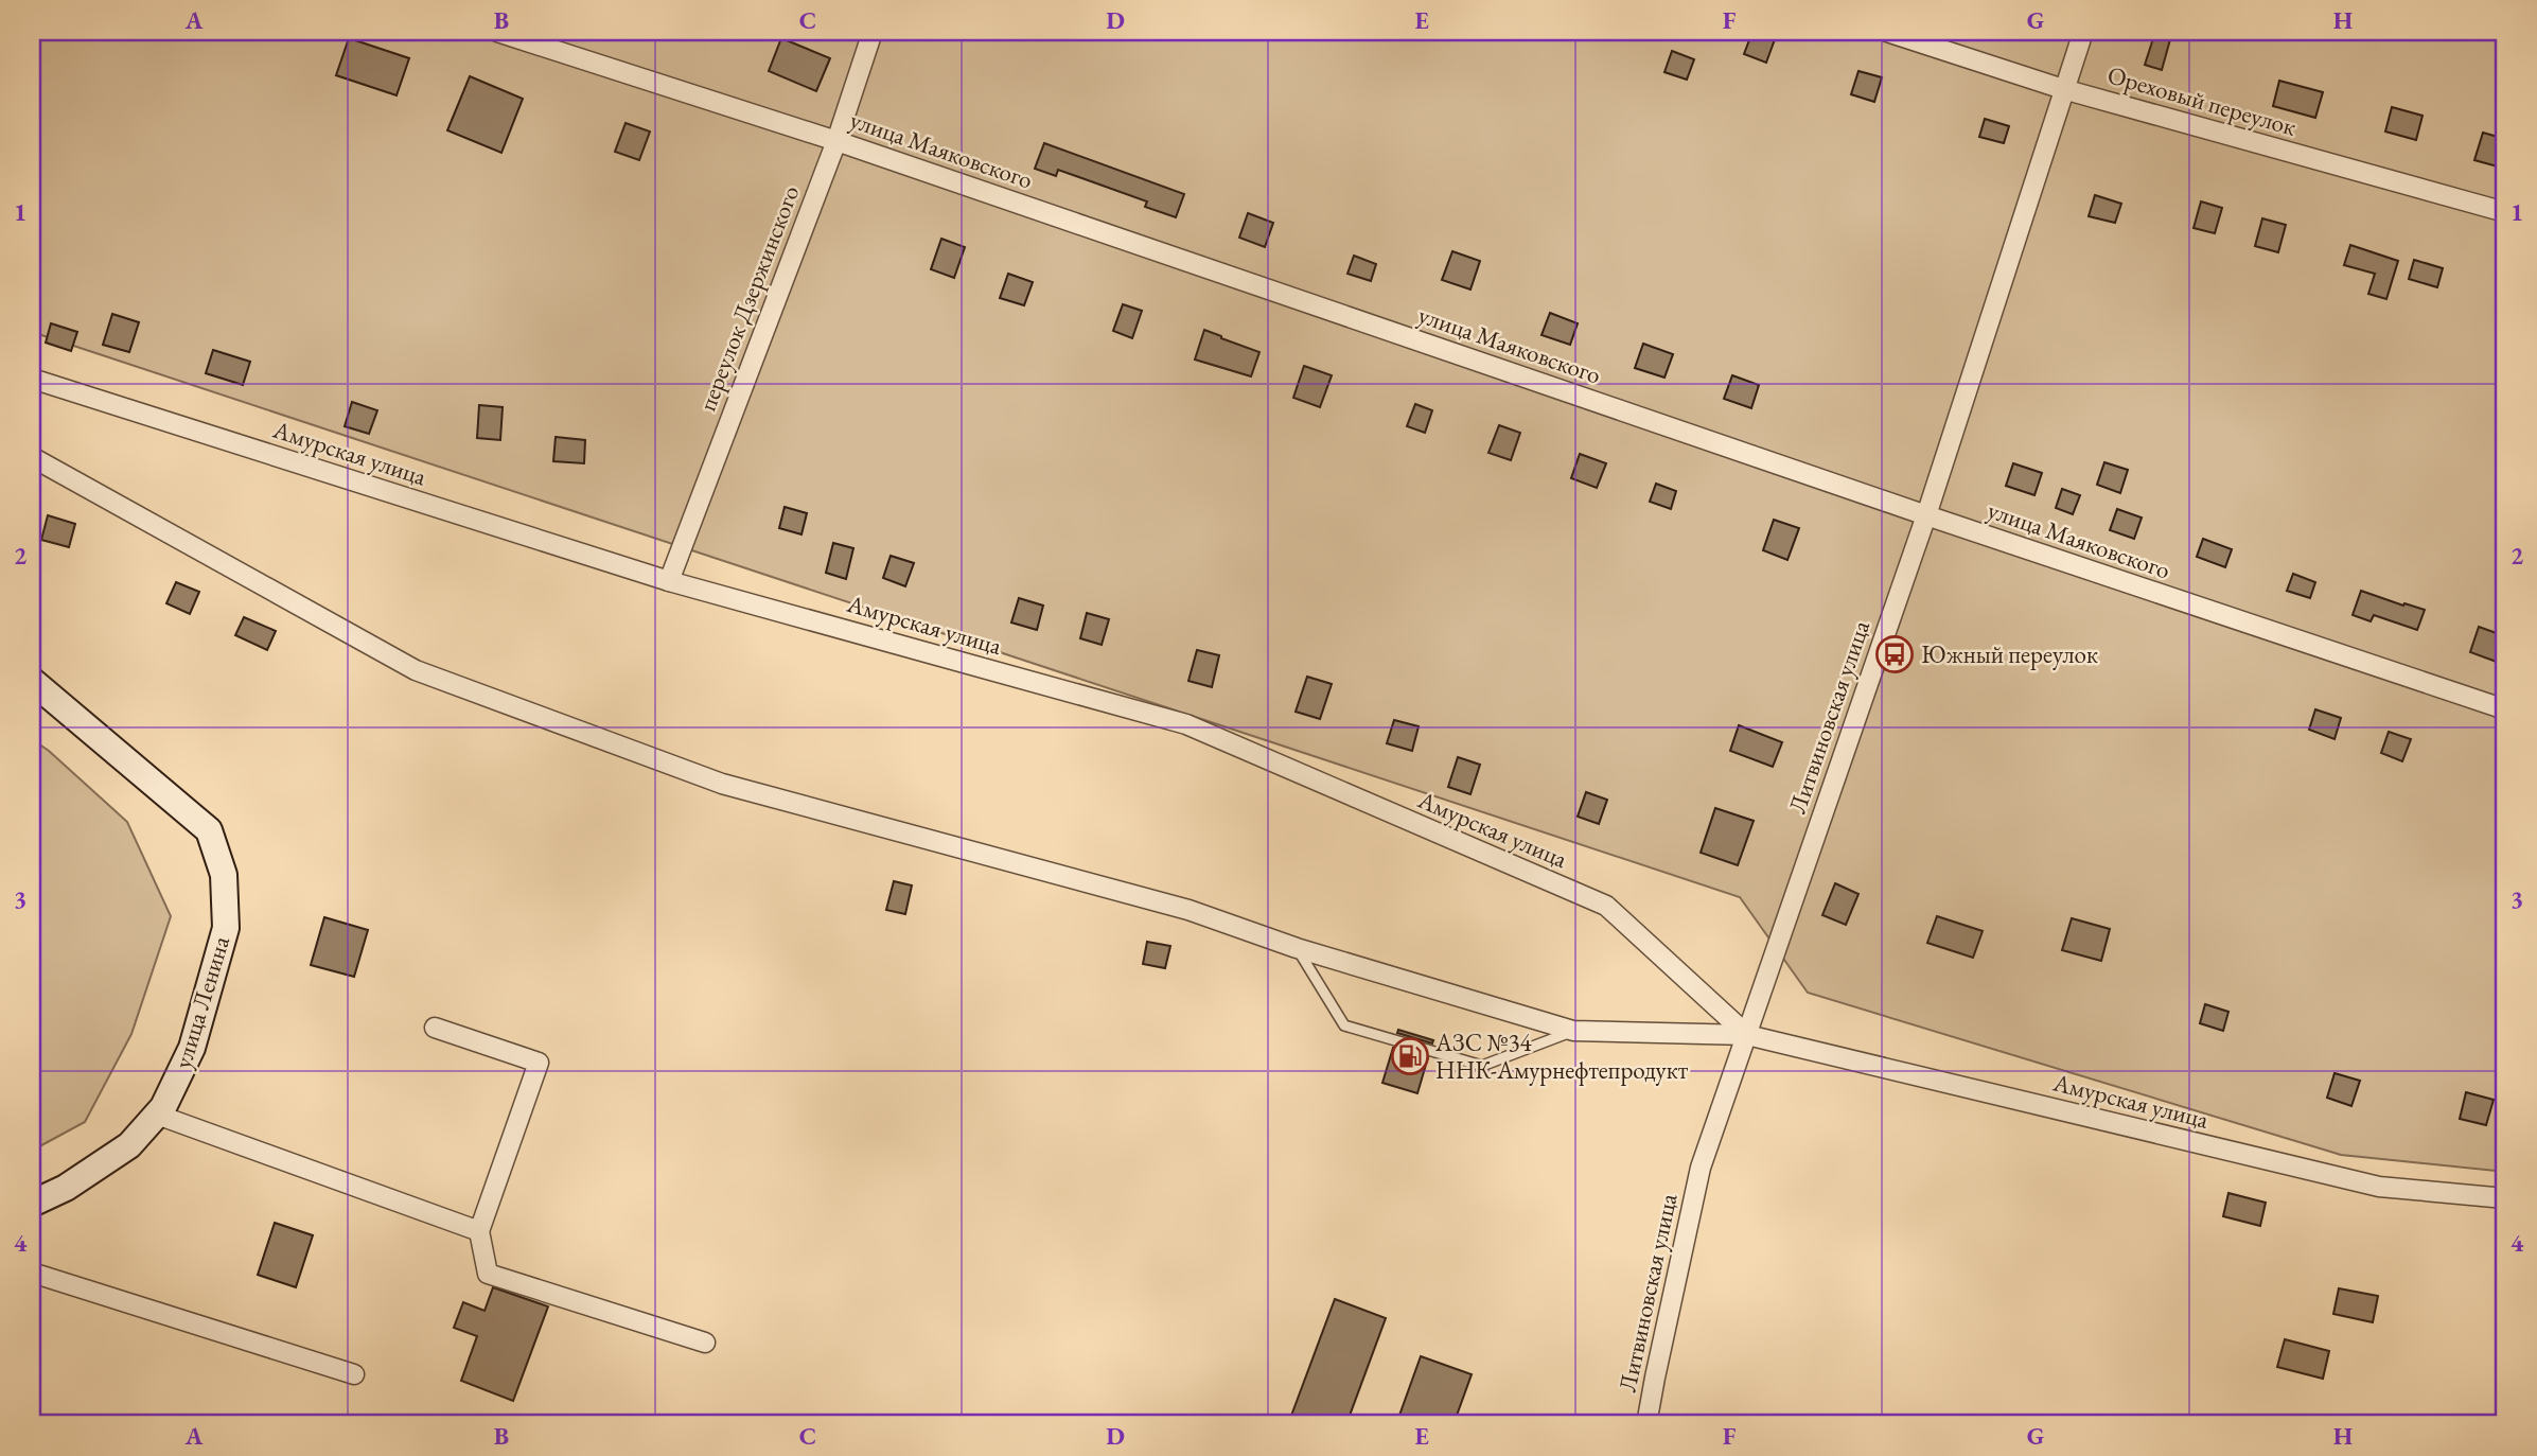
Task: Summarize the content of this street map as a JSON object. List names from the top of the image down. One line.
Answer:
{"streets":{"main road":["улица Ленина"],"street":["Ореховый переулок","улица Маяковского","переулок Дзержинского","Амурская улица","Литвиновская улица"]},"crossings":[["Ореховый переулок","Литвиновская улица"],["улица Маяковского","переулок Дзержинского"],["улица Маяковского","Литвиновская улица"],["переулок Дзержинского","Амурская улица"],["Амурская улица","Литвиновская улица"]],"places":{"bus stop":["Южный переулок"],"fuel station":["АЗС №34 ННК-Амурнефтепродукт"]},"grid":{"columns":["A","B","C","D","E","F","G","H"],"rows":["1","2","3","4"]}}
